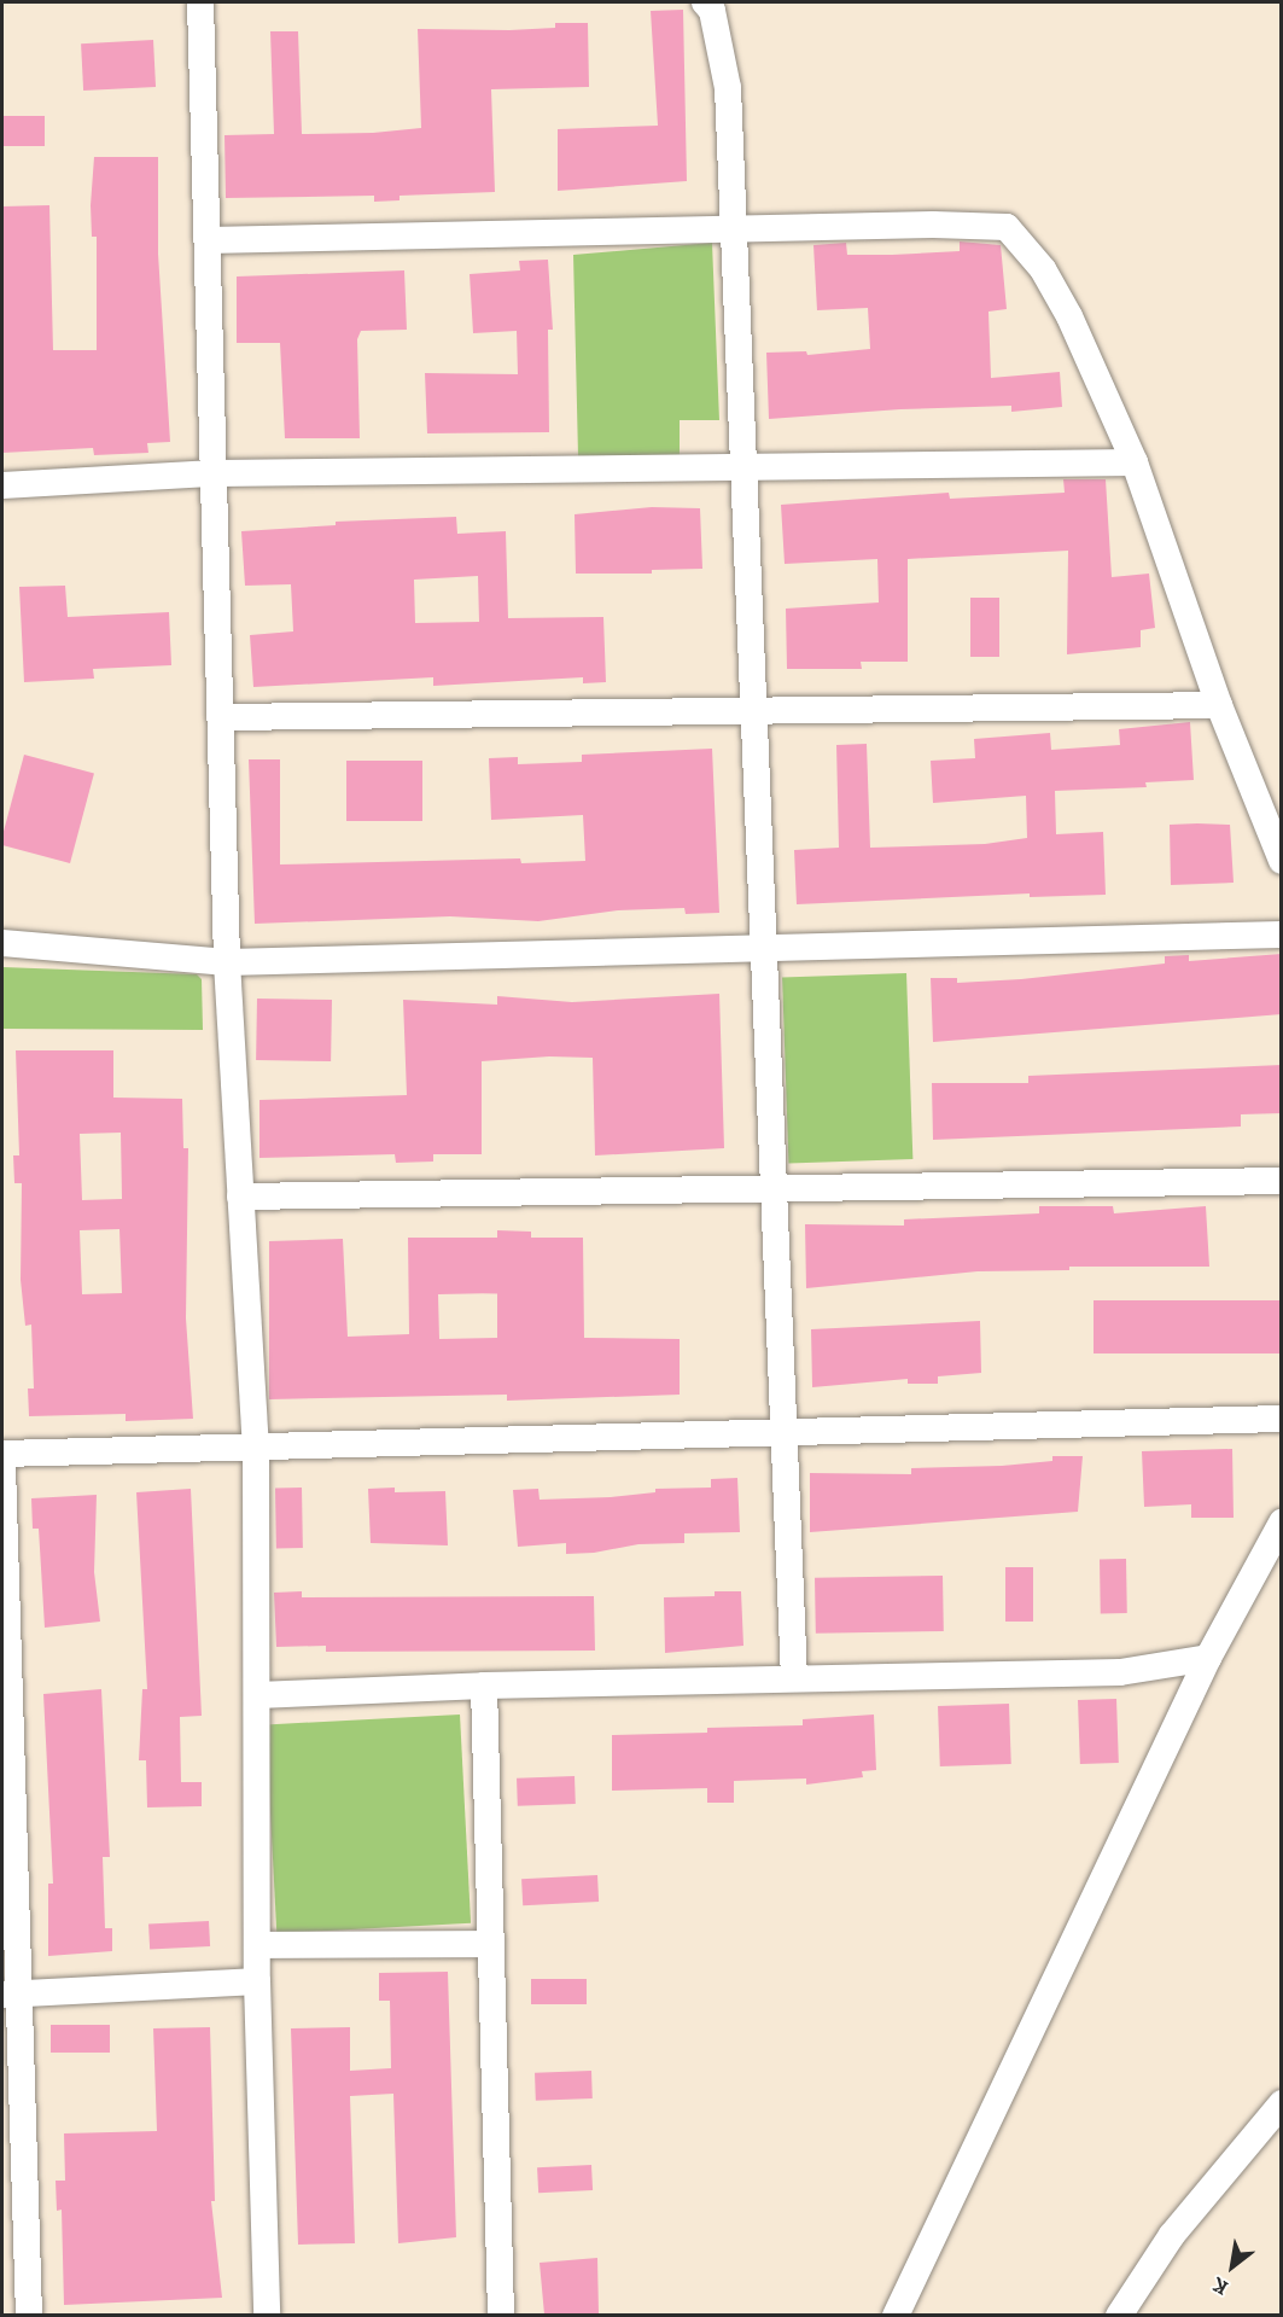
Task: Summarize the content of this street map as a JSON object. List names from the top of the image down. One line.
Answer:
{"north":"bottom left"}
